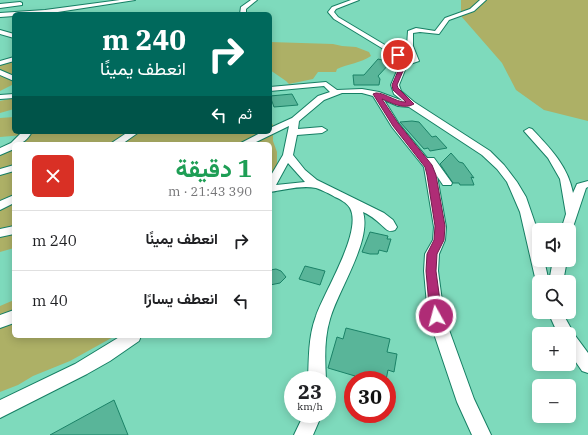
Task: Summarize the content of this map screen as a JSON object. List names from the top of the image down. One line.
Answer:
{"page":{"turn":["240 m","انعطف يمينًا"],"then":"ثم","heading":["1 دقيقة","390 m · 21:43"],"list":[{"name":"انعطف يمينًا","value":"240 m"},{"name":"انعطف يسارًا","value":"40 m"}],"map_buttons":["+","−"],"speed":"23 km/h","limit":"30"}}
